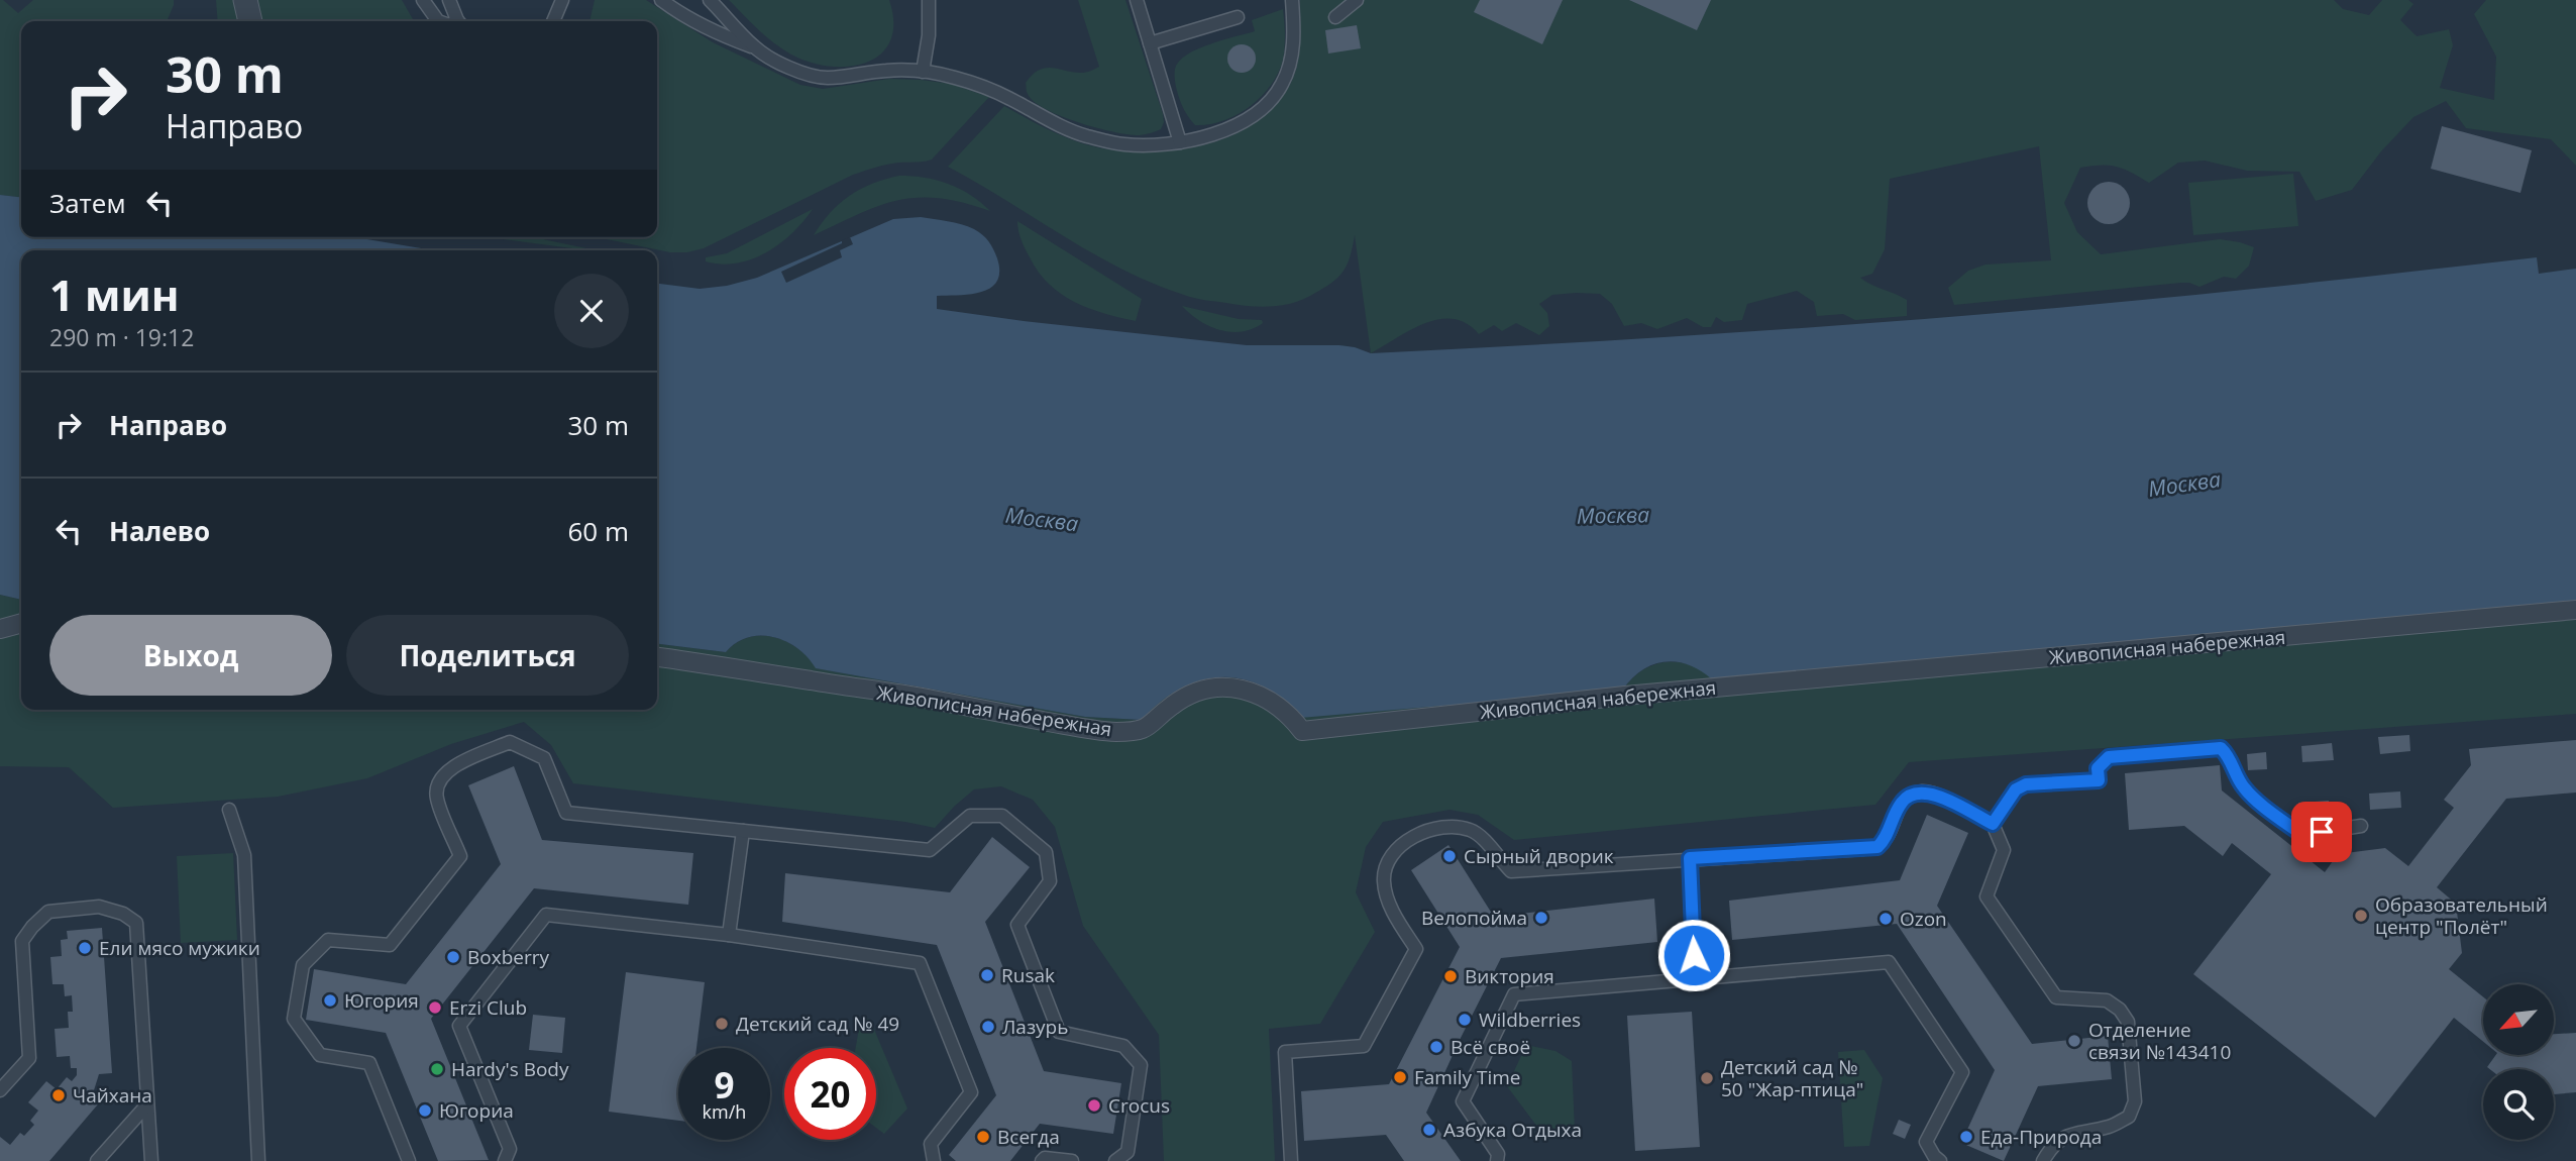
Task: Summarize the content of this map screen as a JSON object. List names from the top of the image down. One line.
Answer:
{"streets":{"street":["Живописная набережная"]},"water":["Москва"],"places":["Сырный дворик","Образовательный центр \"Полёт\"","Велопойма","Ozon","Ели мясо мужики","Boxberry","Rusak","Виктория","Югория","Erzi Club","Wildberries","Детский сад № 49","Лазурь","Отделение связи №143410","Всё своё","Hardy's Body","Family Time","Детский сад № 50 \"Жар-птица\"","Чайхана","Crocus","Югориа","Азбука Отдыха","Всегда","Еда-Природа"],"north":"bottom left","page":{"turn":["30 m","Направо"],"then":"Затем","heading":["1 мин","290 m · 19:12"],"list":[{"name":"Направо","value":"30 m"},{"name":"Налево","value":"60 m"}],"buttons":["Выход","Поделиться"],"speed":"9 km/h","limit":"20"}}
